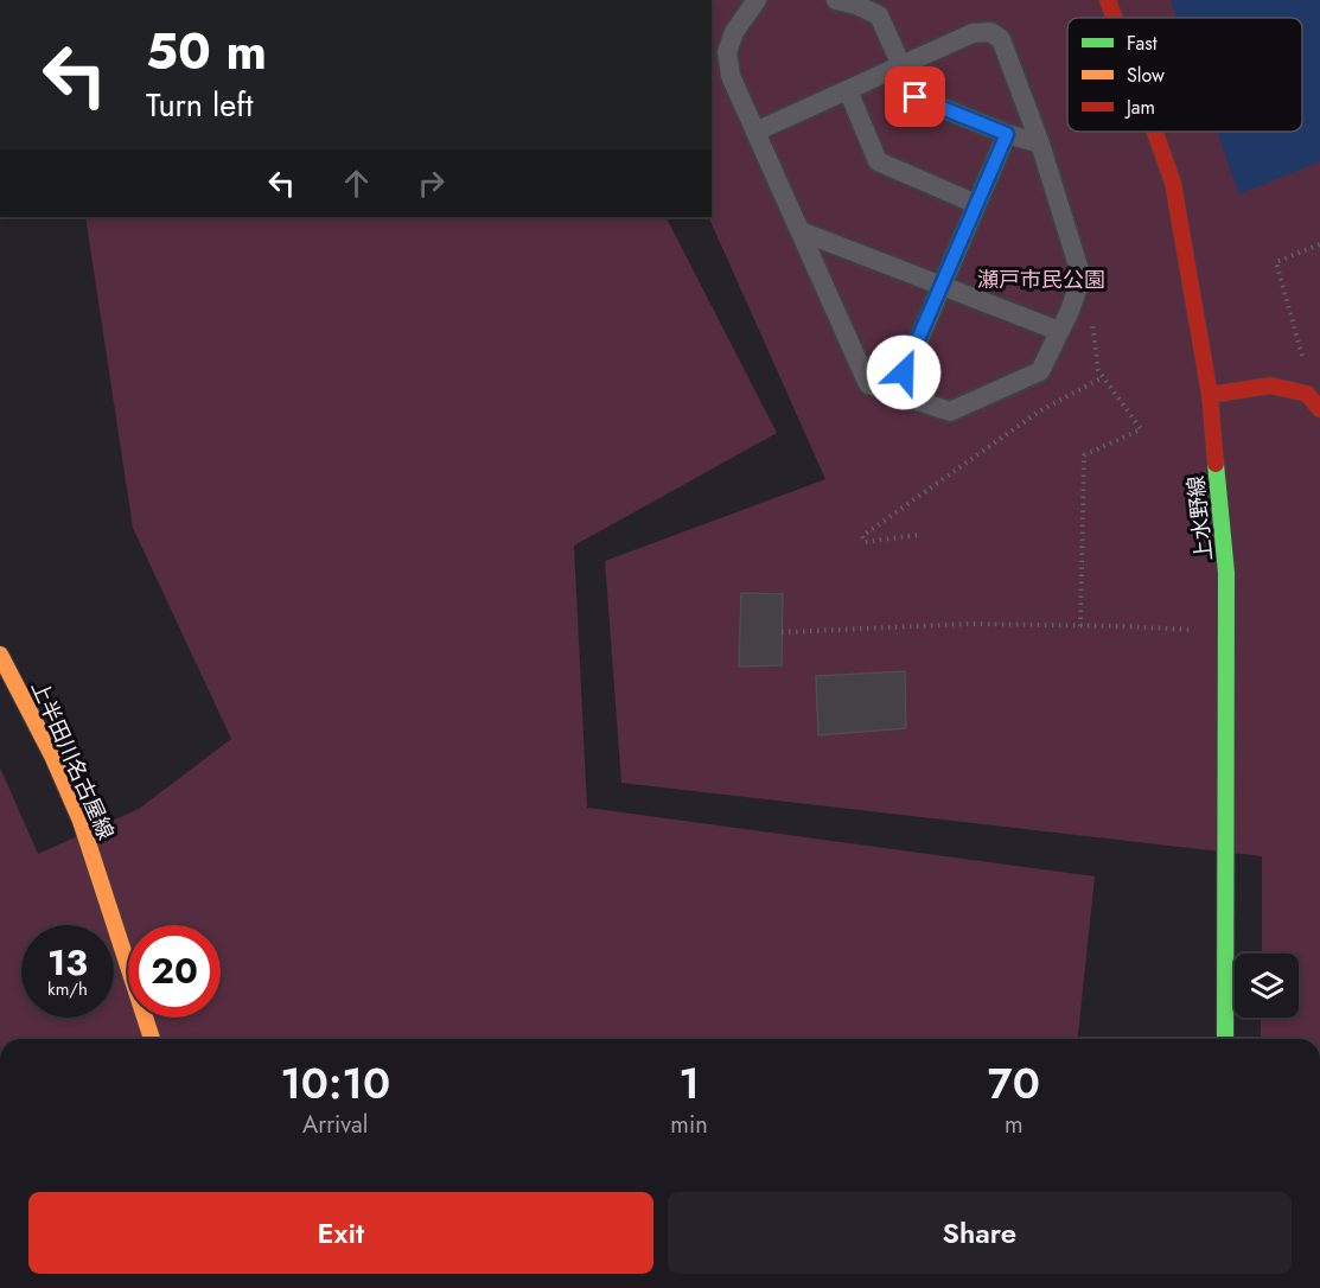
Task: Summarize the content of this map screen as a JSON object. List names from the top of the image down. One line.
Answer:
{"streets":{"street":["上水野線","上半田川名古屋線"]},"parks":["瀬戸市民公園"],"legend":["Fast","Slow","Jam"],"page":{"turn":["50 m","Turn left"],"speed":"13 km/h","limit":"20","eta":["10:10","Arrival","1","min","70","m"],"buttons":["Exit","Share"]}}
